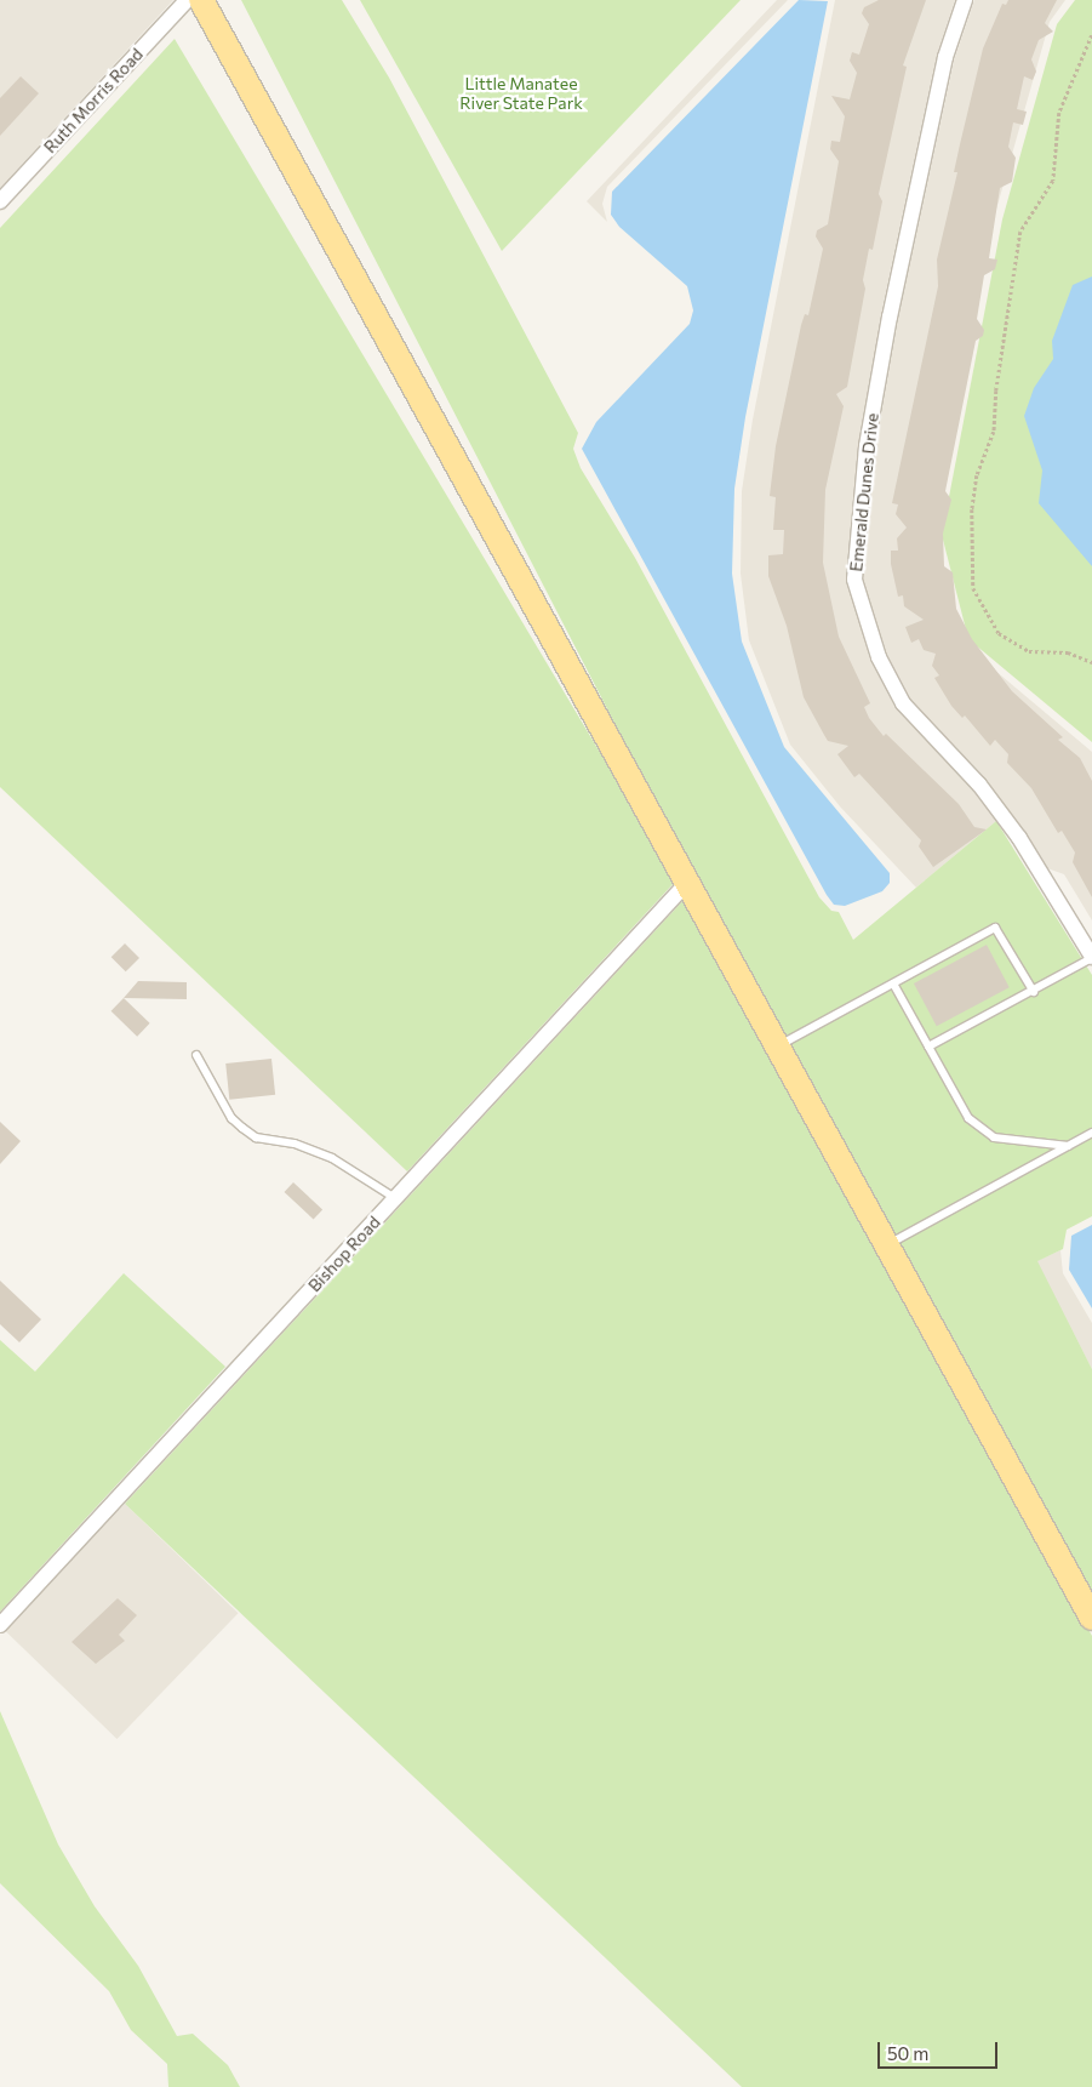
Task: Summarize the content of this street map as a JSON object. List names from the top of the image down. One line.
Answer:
{"streets":{"street":["Ruth Morris Road","Emerald Dunes Drive","Bishop Road"]},"parks":["Little Manatee River State Park"],"scale_bar":"50 m"}
